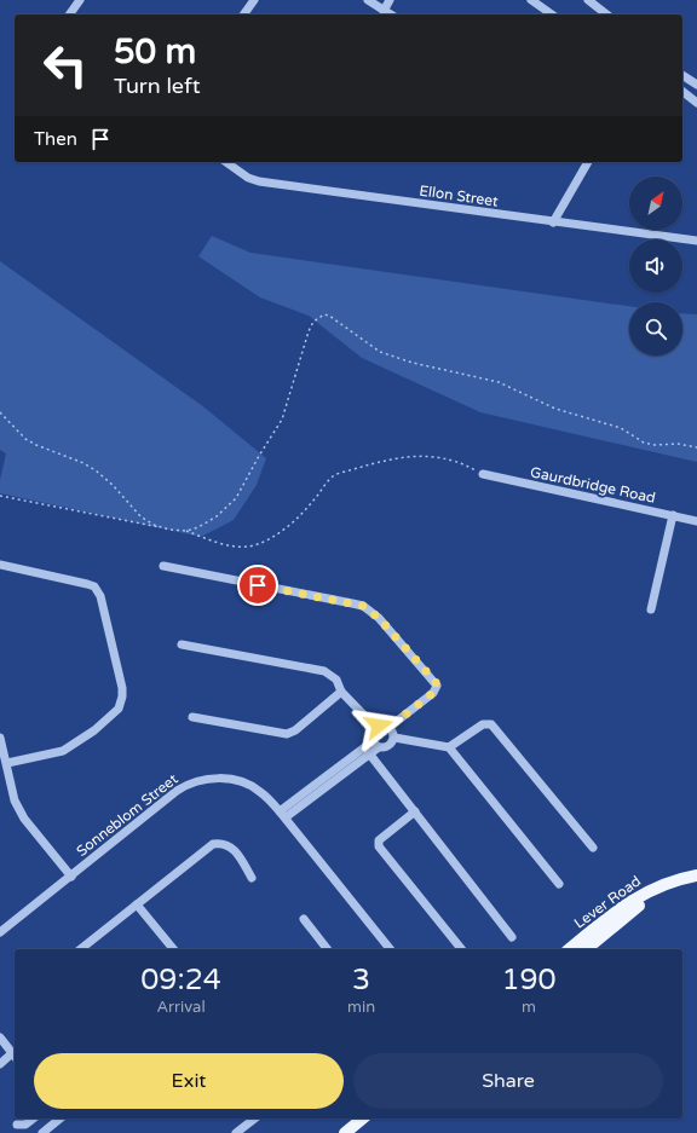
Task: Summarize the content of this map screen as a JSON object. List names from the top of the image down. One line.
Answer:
{"streets":{"main road":["Lever Road"],"street":["Ellon Street","Gaurdbridge Road","Sonneblom Street"]},"north":"top right","page":{"turn":["50 m","Turn left"],"then":"Then","eta":["09:24","Arrival","3","min","190","m"],"buttons":["Exit","Share"]}}
